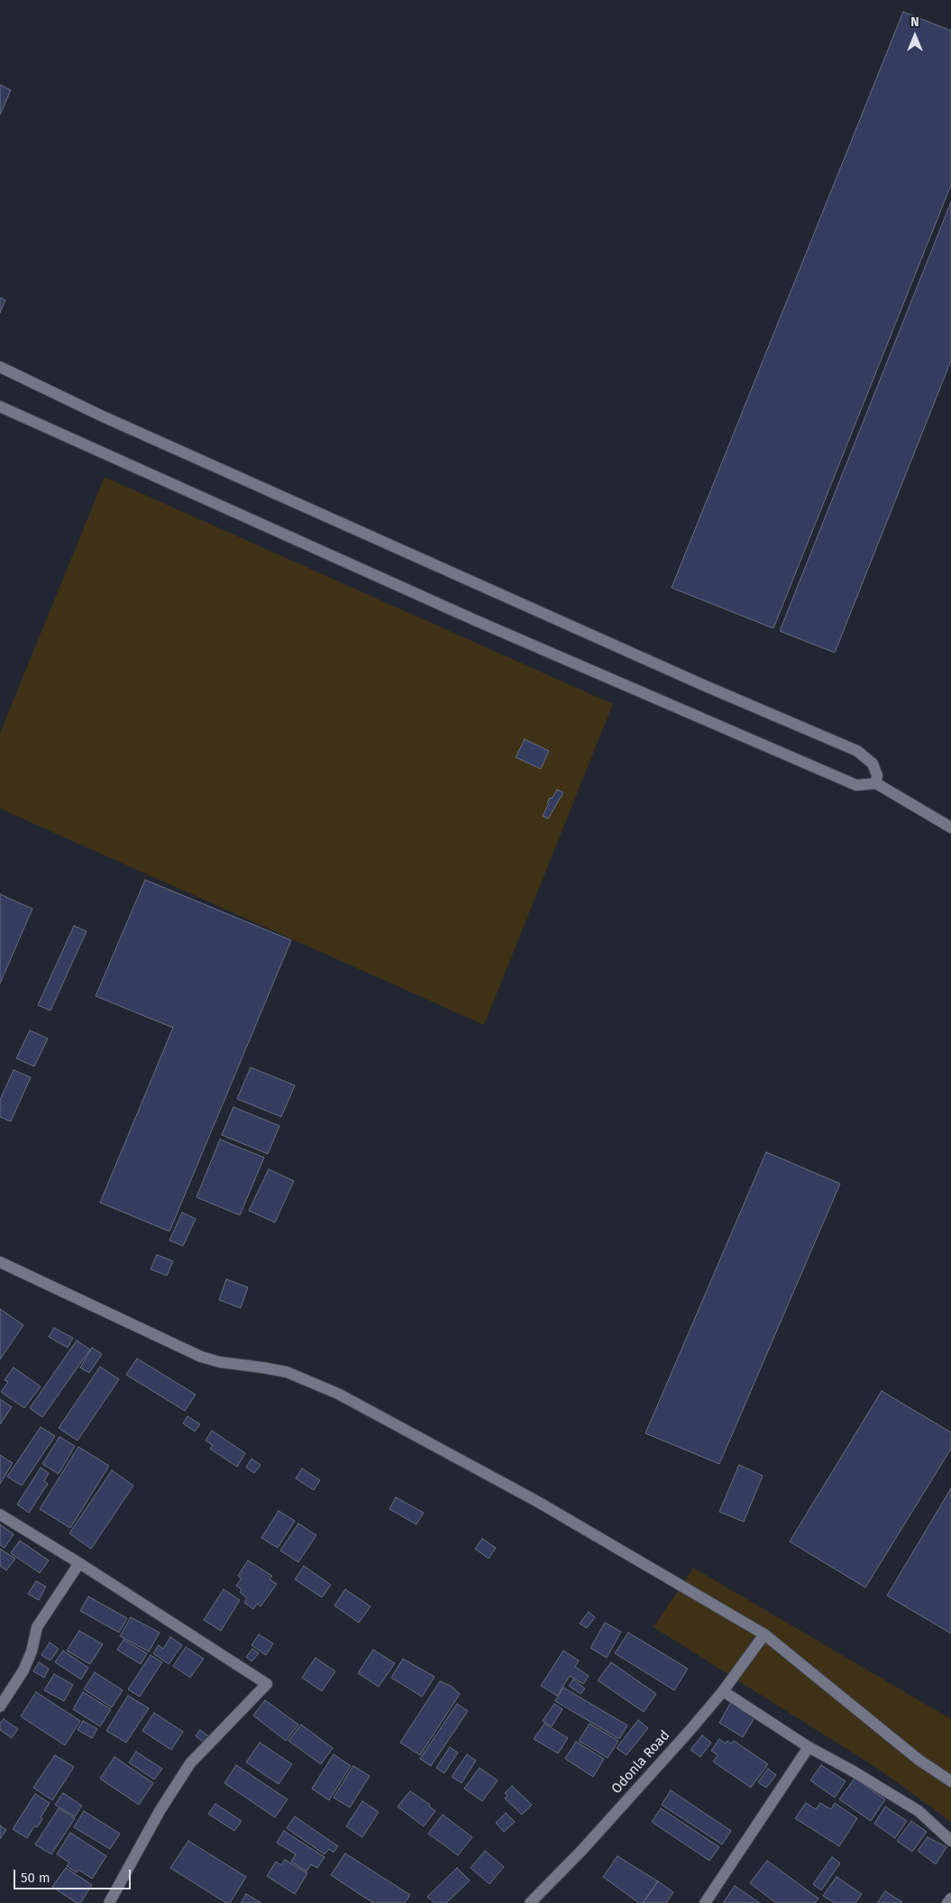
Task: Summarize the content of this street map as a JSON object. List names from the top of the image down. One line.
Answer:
{"streets":{"street":["Odonla Road"]},"scale_bar":"50 m","north":"top"}
